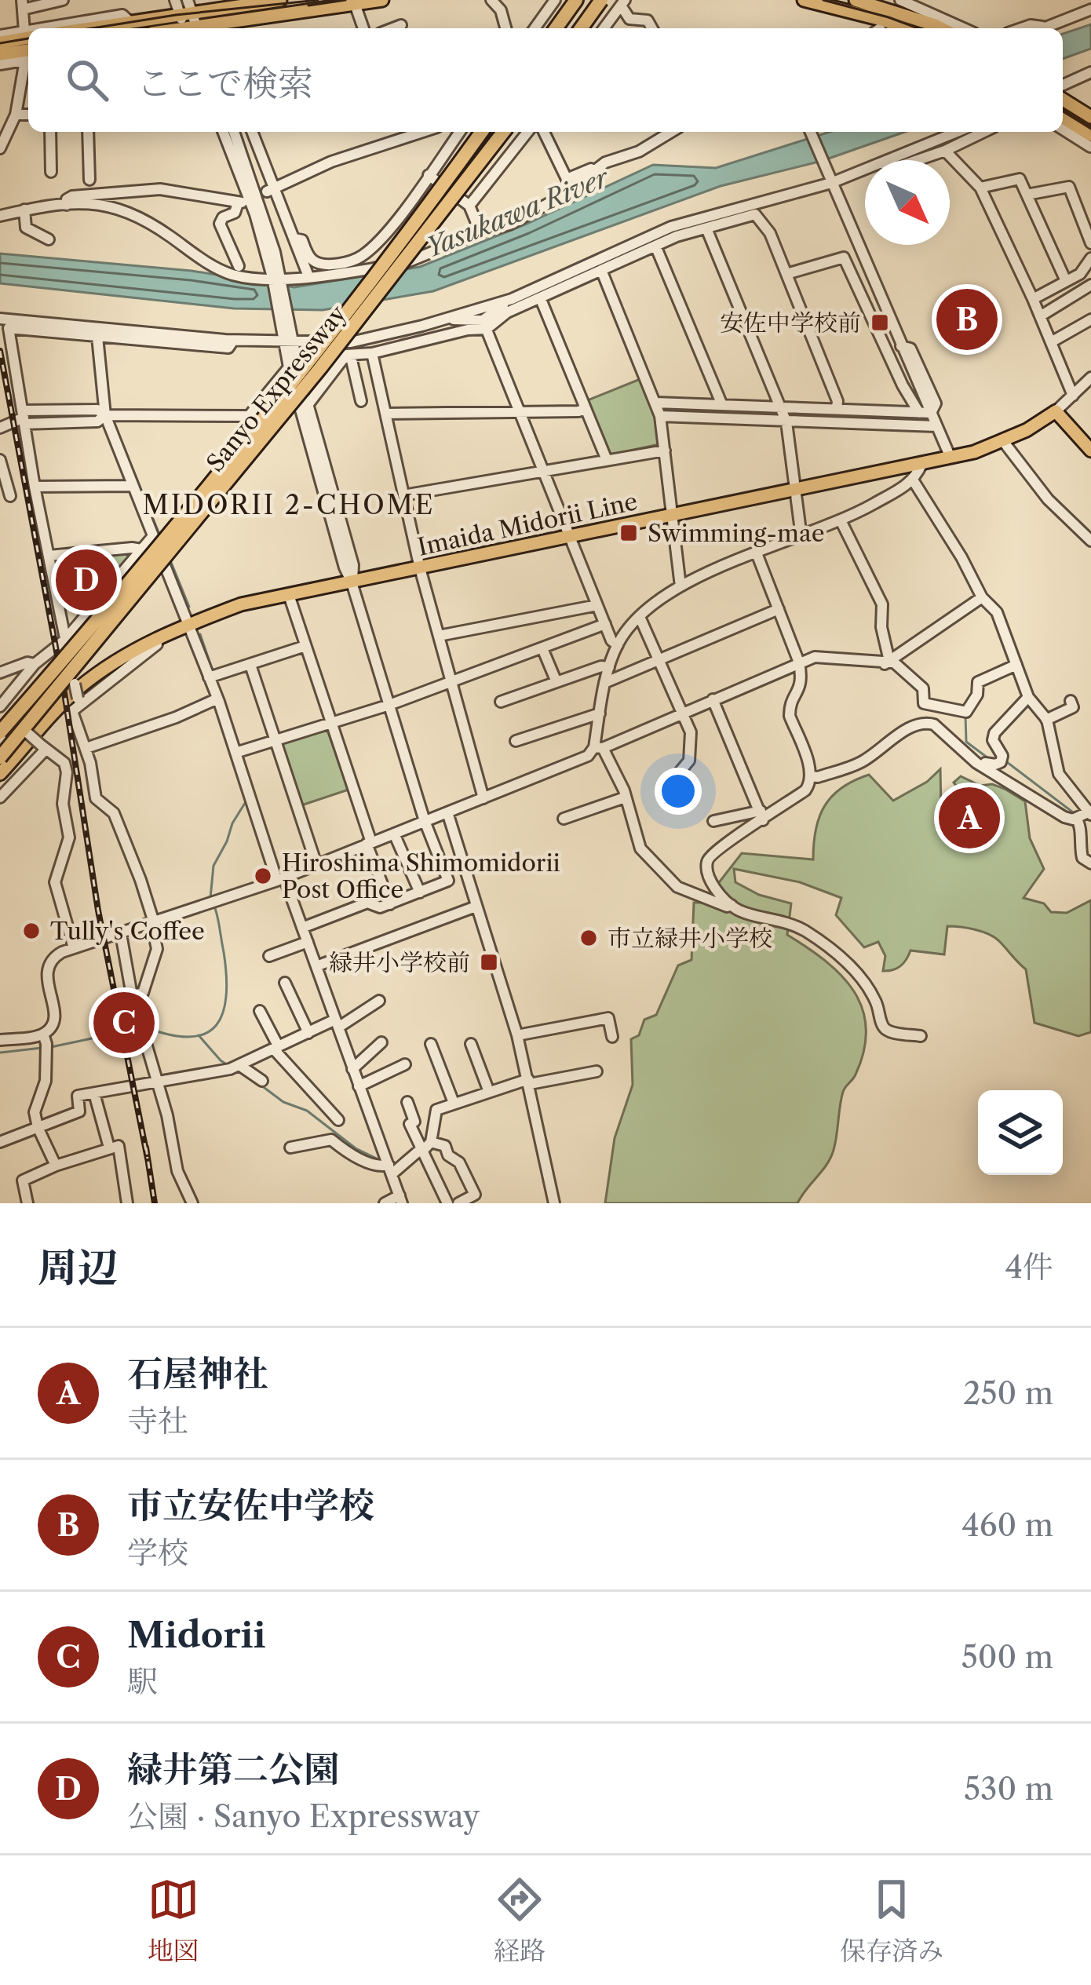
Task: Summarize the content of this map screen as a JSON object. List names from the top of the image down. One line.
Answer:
{"streets":{"highway":["Sanyo Expressway"],"main road":["Imaida Midorii Line"]},"districts":["MIDORII 2-CHOME"],"water":["Yasukawa River"],"places":{"transit":["安佐中学校前","Swimming-mae","緑井小学校前"],"other":["Hiroshima Shimomidorii Post Office","Tully's Coffee","市立緑井小学校"]},"north":"bottom right","page":{"search":"ここで検索","pins":["B","D","A","C"],"heading":["周辺","4件"],"list":[{"mark":"A","name":"石屋神社","note":"寺社","value":"250 m"},{"mark":"B","name":"市立安佐中学校","note":"学校","value":"460 m"},{"mark":"C","name":"Midorii","note":"駅","value":"500 m"},{"mark":"D","name":"緑井第二公園","note":"公園 · Sanyo Expressway","value":"530 m"}],"nav":["地図","経路","保存済み"]}}
